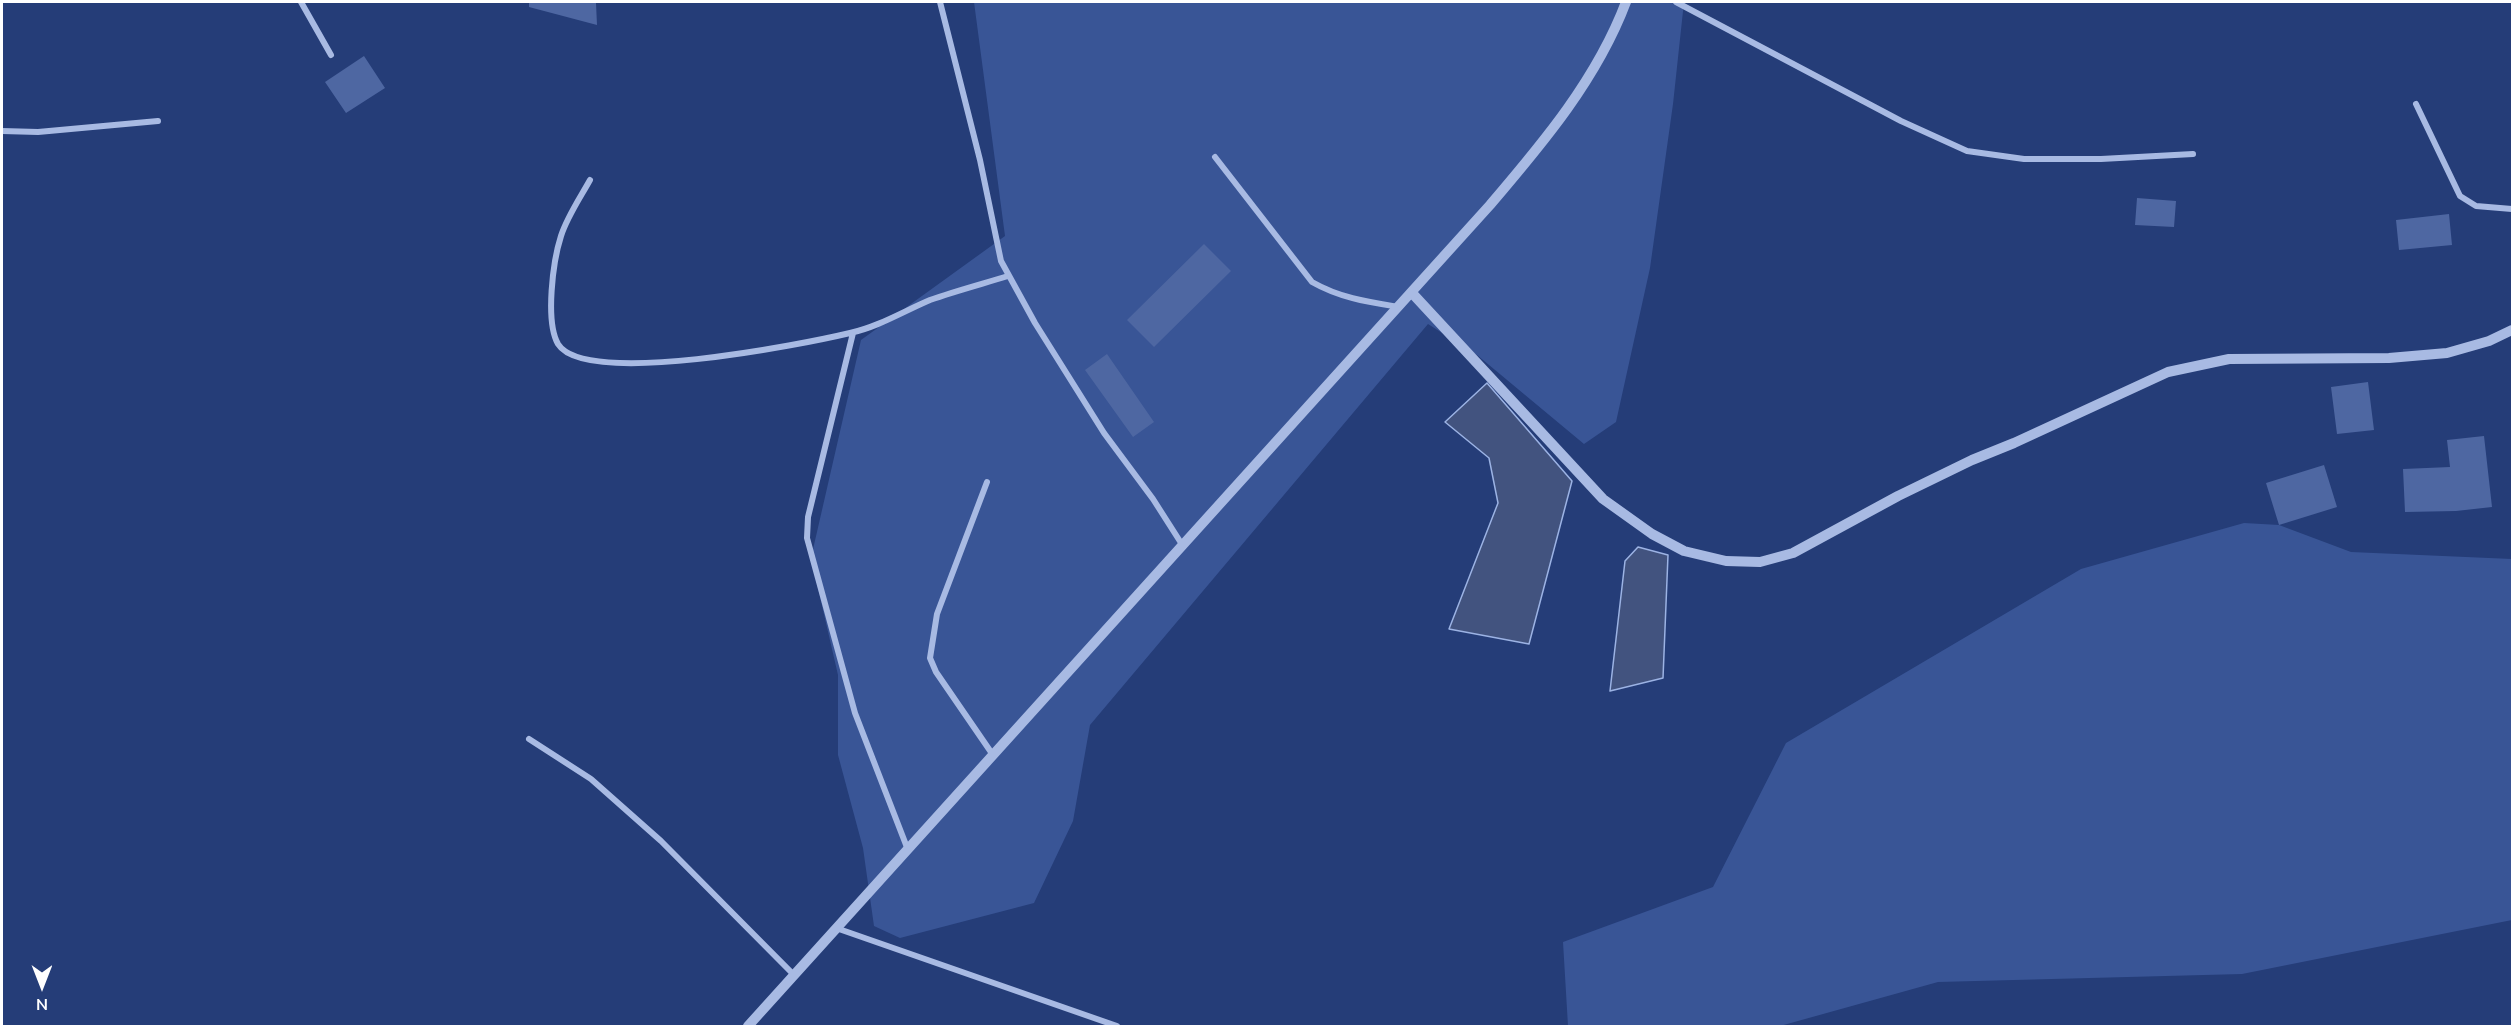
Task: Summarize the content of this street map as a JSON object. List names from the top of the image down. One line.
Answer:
{"north":"bottom"}
